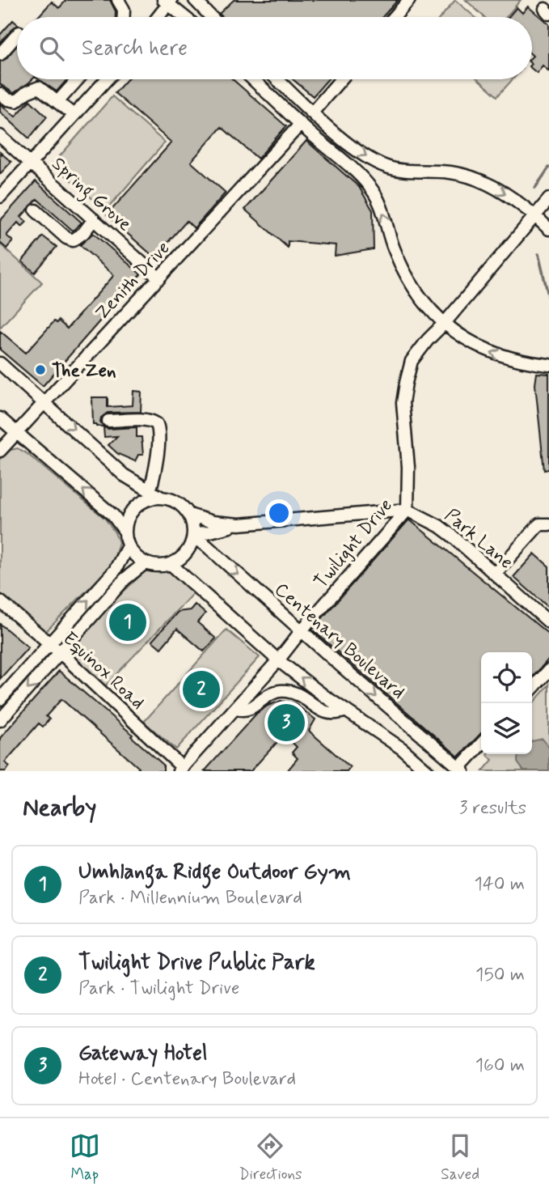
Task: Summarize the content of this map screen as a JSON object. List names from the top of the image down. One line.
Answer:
{"streets":{"street":["Spring Grove","Zenith Drive","Park Lane","Twilight Drive","Centenary Boulevard","Equinox Road"]},"crossings":[["Spring Grove","Zenith Drive"],["Park Lane","Twilight Drive"],["Twilight Drive","Centenary Boulevard"],["Twilight Drive","Equinox Road"]],"places":["The Zen"],"page":{"search":"Search here","pins":["1","2","3"],"heading":["Nearby","3 results"],"list":[{"mark":"1","name":"Umhlanga Ridge Outdoor Gym","note":"Park · Millennium Boulevard","value":"140 m"},{"mark":"2","name":"Twilight Drive Public Park","note":"Park · Twilight Drive","value":"150 m"},{"mark":"3","name":"Gateway Hotel","note":"Hotel · Centenary Boulevard","value":"160 m"}],"nav":["Map","Directions","Saved"]}}
